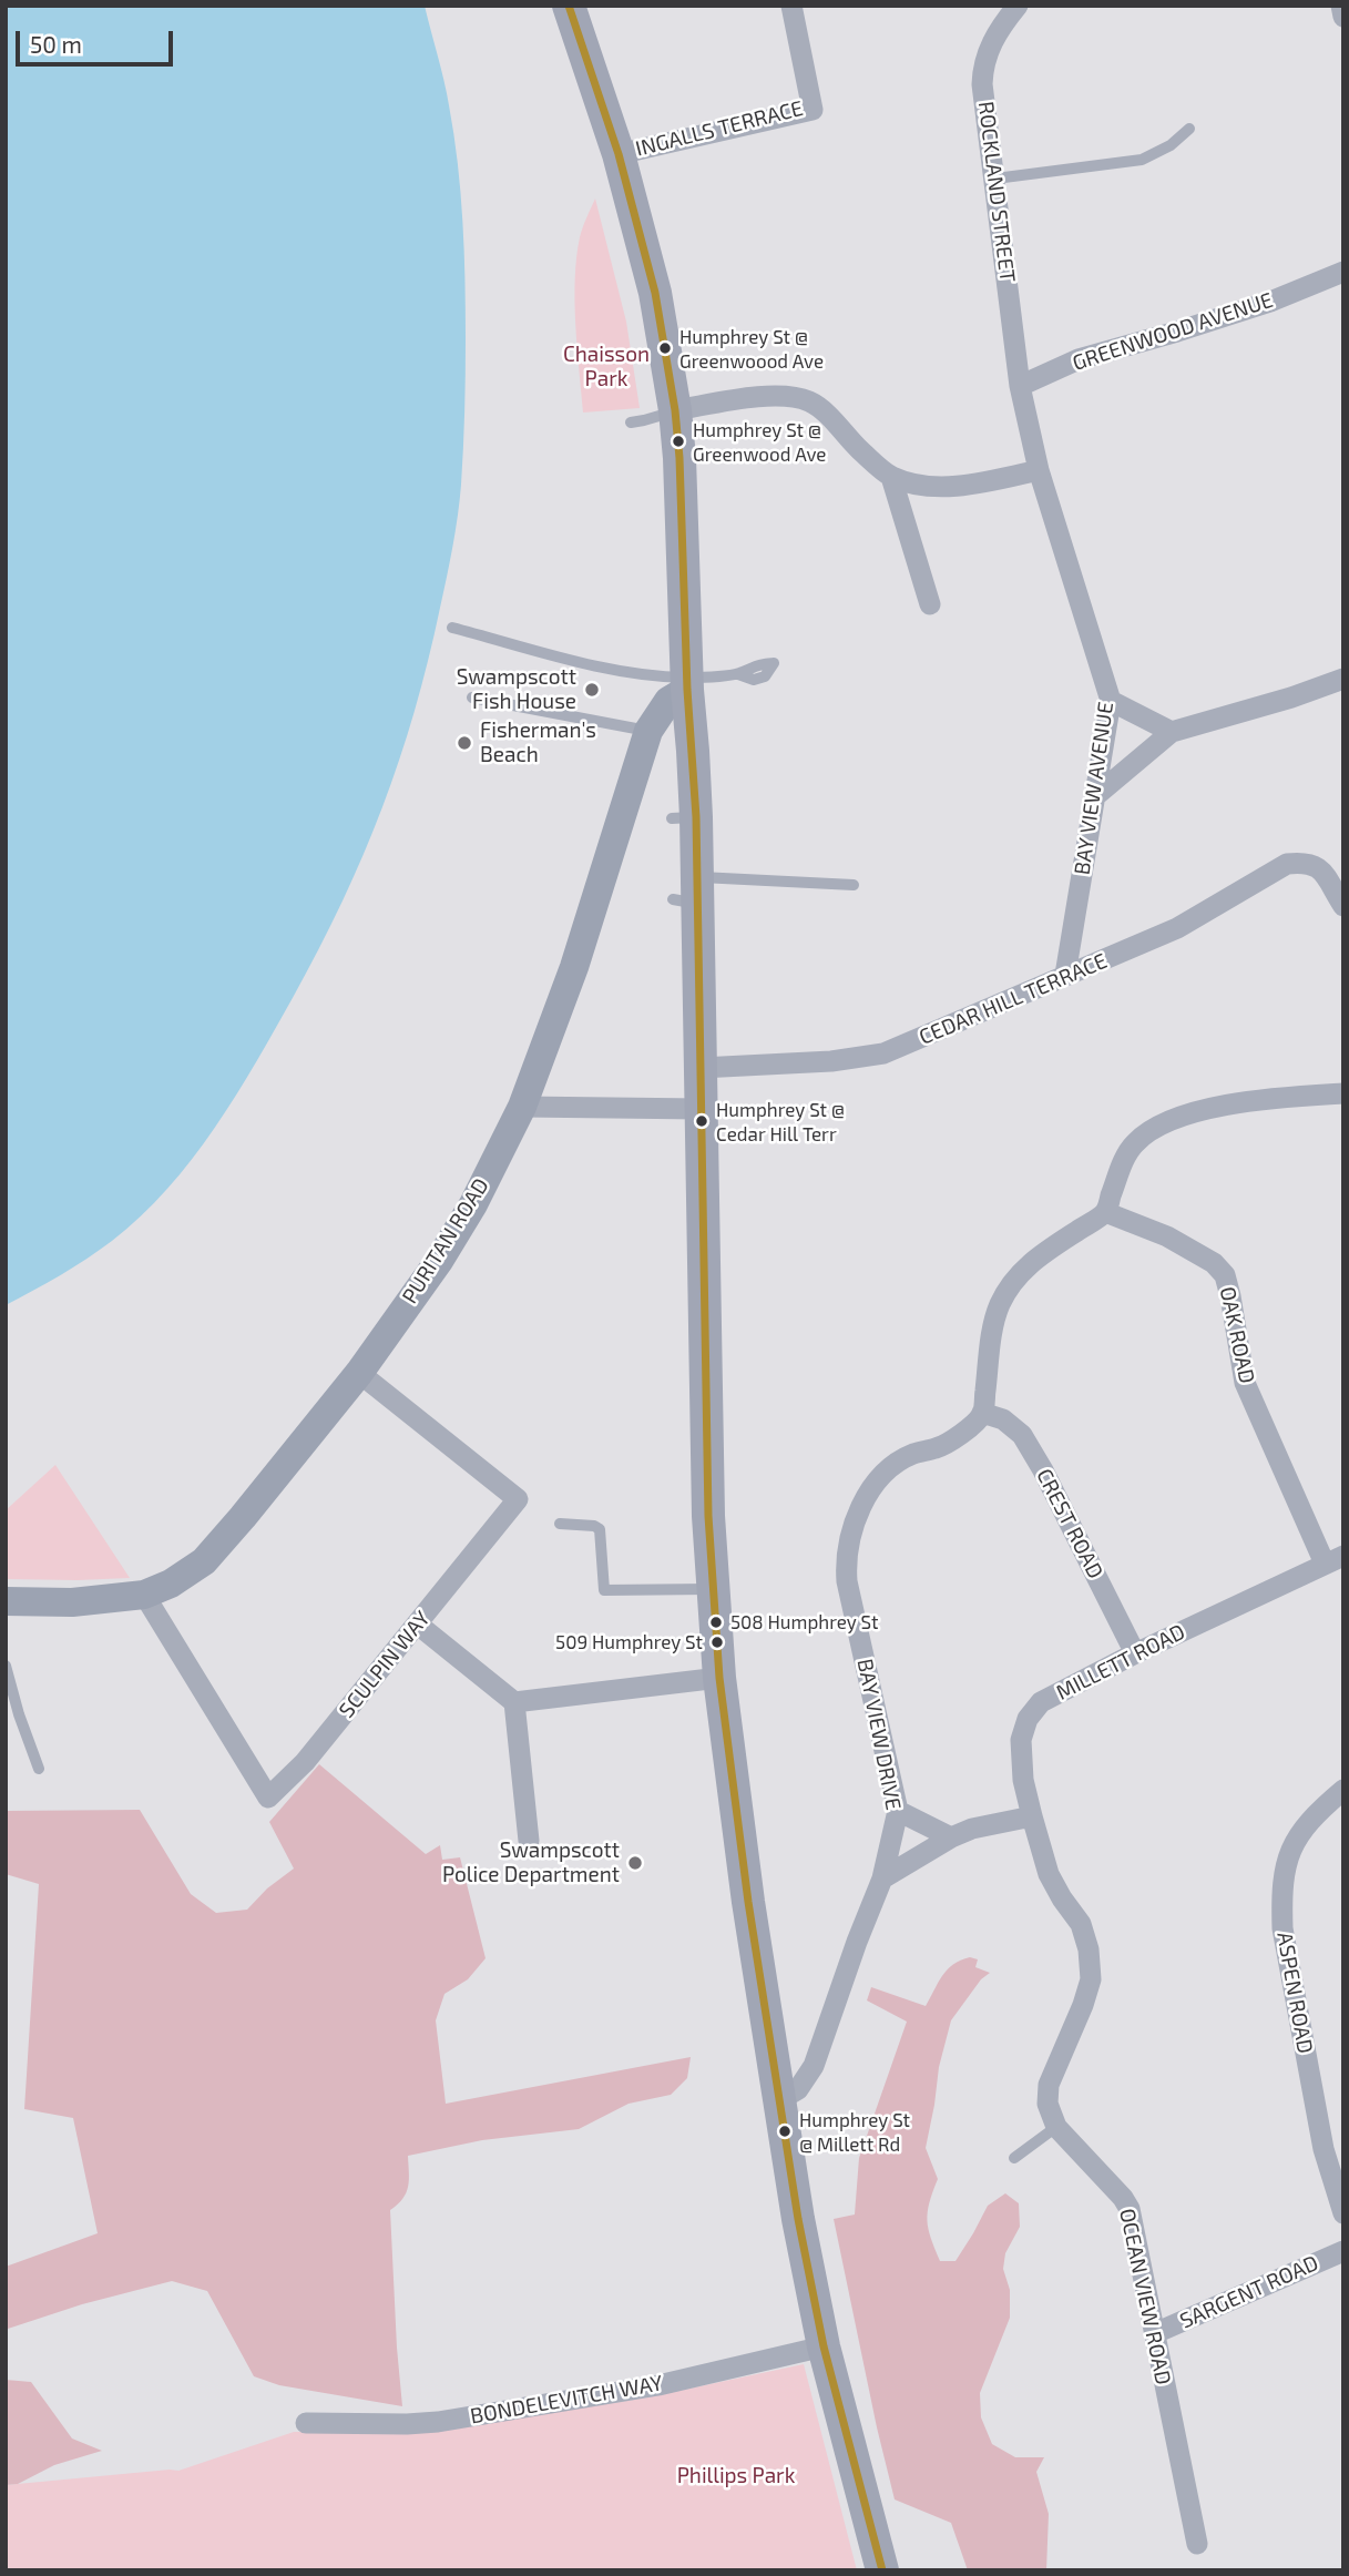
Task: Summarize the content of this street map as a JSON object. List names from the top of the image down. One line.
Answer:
{"streets":{"street":["INGALLS TERRACE","ROCKLAND STREET","GREENWOOD AVENUE","BAY VIEW AVENUE","CEDAR HILL TERRACE","PURITAN ROAD","OAK ROAD","CREST ROAD","MILLETT ROAD","SCULPIN WAY","BAY VIEW DRIVE","ASPEN ROAD","SARGENT ROAD","OCEAN VIEW ROAD","BONDELEVITCH WAY"]},"crossings":[["ROCKLAND STREET","GREENWOOD AVENUE"],["BAY VIEW AVENUE","CEDAR HILL TERRACE"],["PURITAN ROAD","SCULPIN WAY"],["OAK ROAD","MILLETT ROAD"],["CREST ROAD","MILLETT ROAD"],["CREST ROAD","BAY VIEW DRIVE"],["SARGENT ROAD","OCEAN VIEW ROAD"]],"parks":["Chaisson Park","Phillips Park"],"places":["Humphrey St @ Greenwoood Ave","Humphrey St @ Greenwood Ave","Swampscott Fish House","Fisherman's Beach","Humphrey St @ Cedar Hill Terr","508 Humphrey St","509 Humphrey St","Swampscott Police Department","Humphrey St @ Millett Rd"],"scale_bar":"50 m"}
